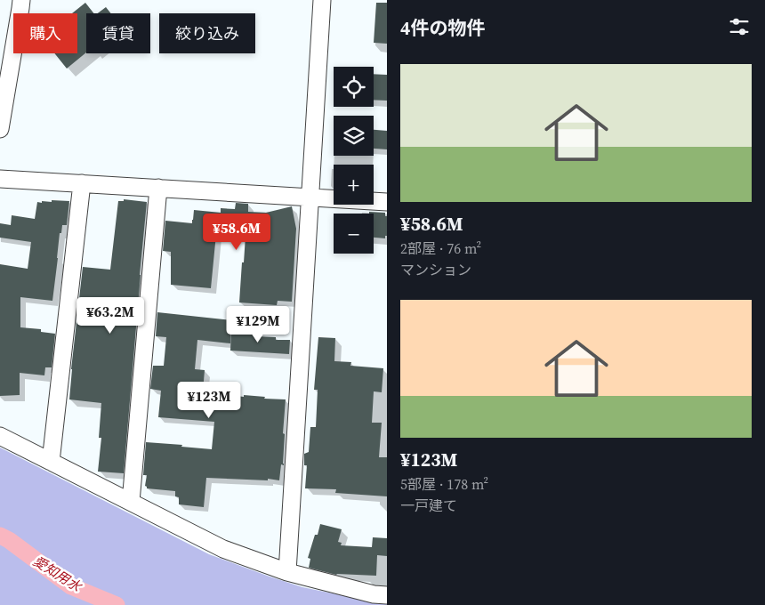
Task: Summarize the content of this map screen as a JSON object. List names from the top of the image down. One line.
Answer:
{"water":["愛知用水"],"page":{"heading":"4件の物件","chip":["購入","賃貸","絞り込み"],"list":[{"name":"¥58.6M","note":"2部屋 · 76 m² · マンション"},{"name":"¥123M","note":"5部屋 · 178 m² · 一戸建て"}],"map_buttons":["+","−"],"price":["¥58.6M","¥63.2M","¥129M","¥123M"]}}
